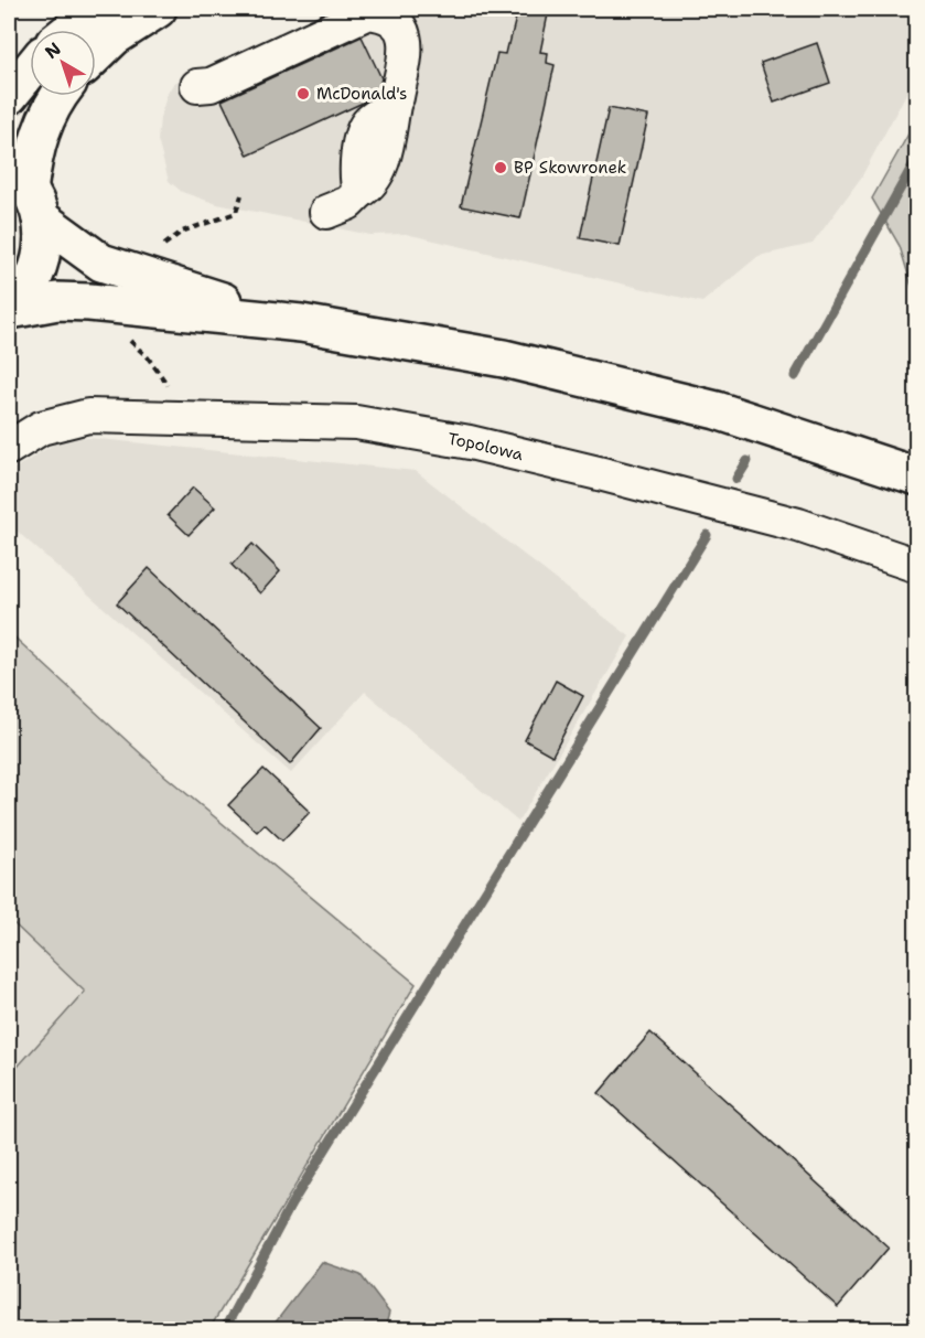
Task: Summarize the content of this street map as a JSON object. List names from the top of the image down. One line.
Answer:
{"streets":{"street":["Topolowa"]},"places":["McDonald's","BP Skowronek"],"north":"top left"}
